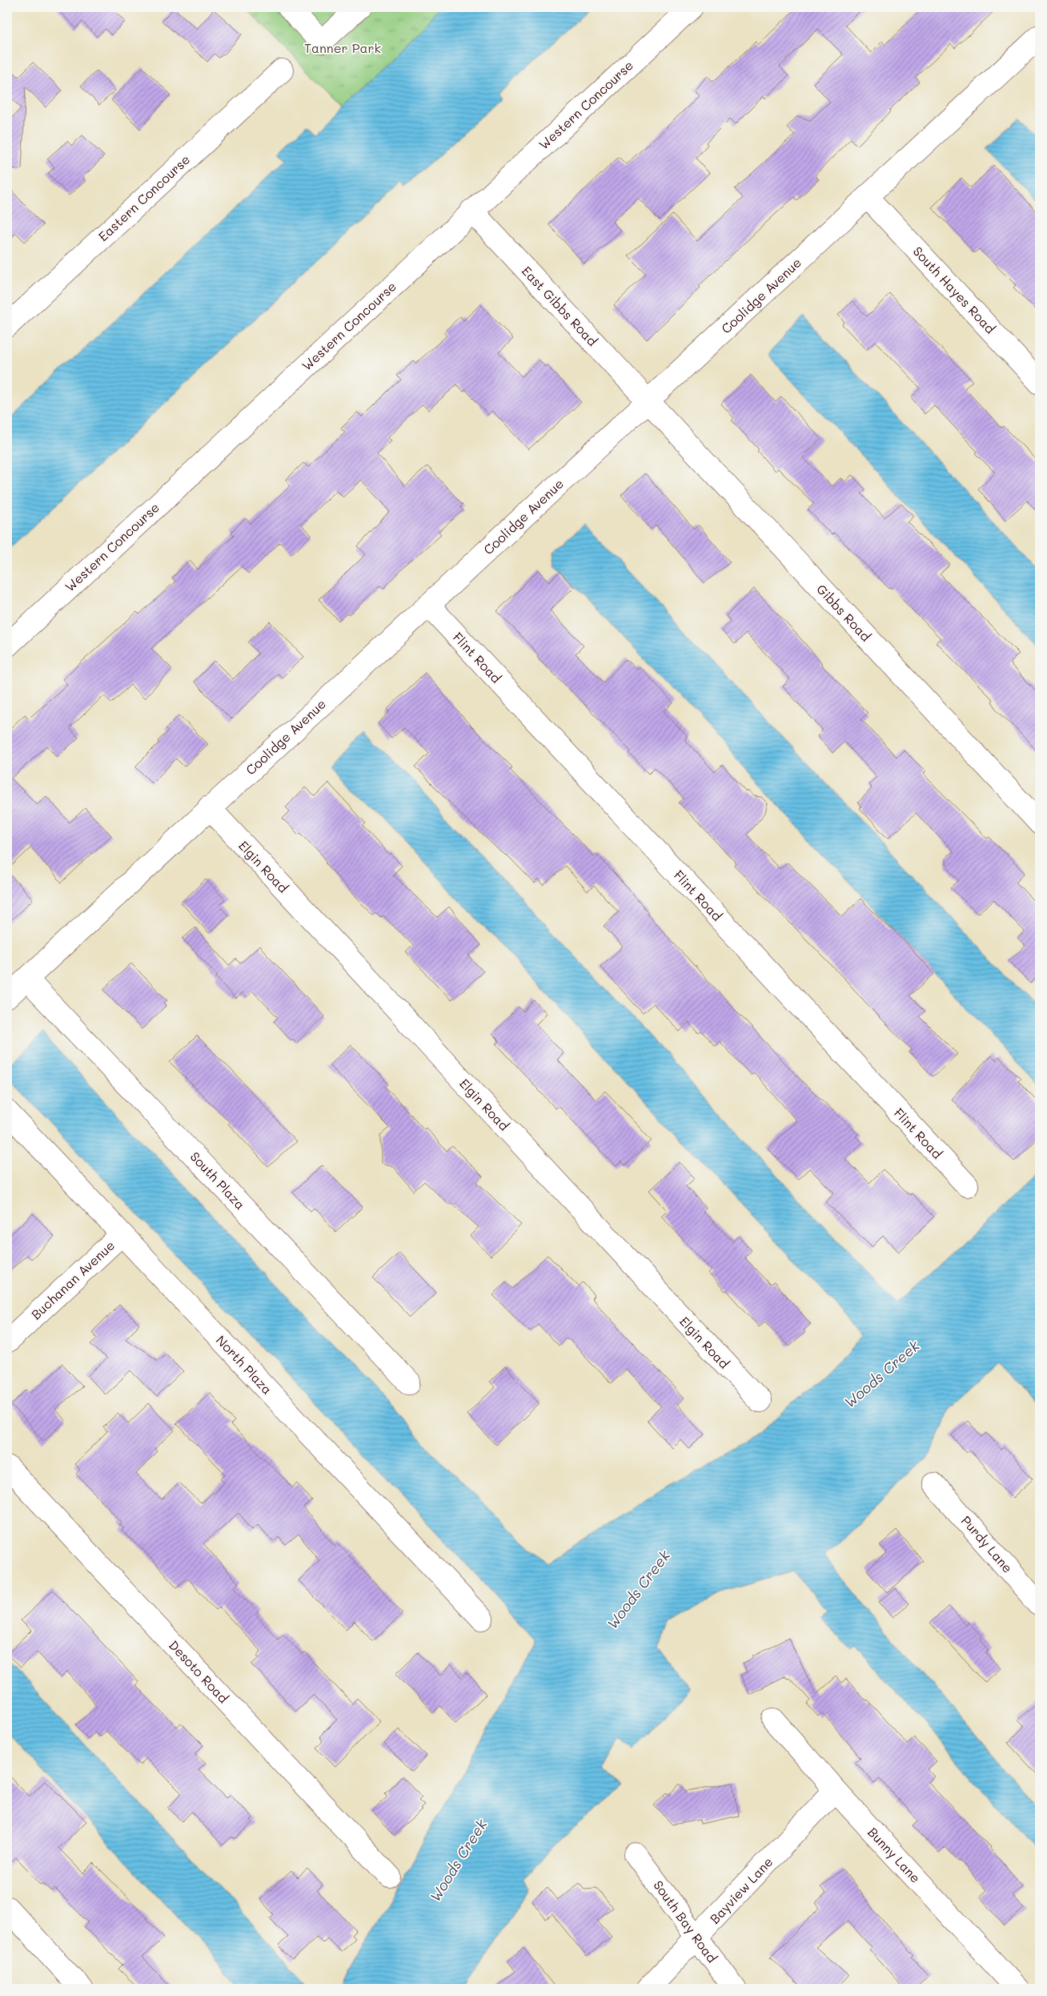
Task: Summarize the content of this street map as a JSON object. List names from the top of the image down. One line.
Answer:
{"streets":{"street":["Western Concourse","Eastern Concourse","South Hayes Road","Coolidge Avenue","East Gibbs Road","Gibbs Road","Flint Road","Elgin Road","South Plaza","Buchanan Avenue","North Plaza","Purdy Lane","Desoto Road","Bunny Lane","Bayview Lane","South Bay Road"]},"crossings":[["Western Concourse","East Gibbs Road"],["South Hayes Road","Coolidge Avenue"],["Coolidge Avenue","East Gibbs Road"],["Coolidge Avenue","Gibbs Road"],["Coolidge Avenue","Flint Road"],["Coolidge Avenue","Elgin Road"],["Coolidge Avenue","South Plaza"],["East Gibbs Road","Gibbs Road"],["Buchanan Avenue","North Plaza"],["Bunny Lane","Bayview Lane"],["Bayview Lane","South Bay Road"]],"water":["Woods Creek"],"parks":["Tanner Park"]}
